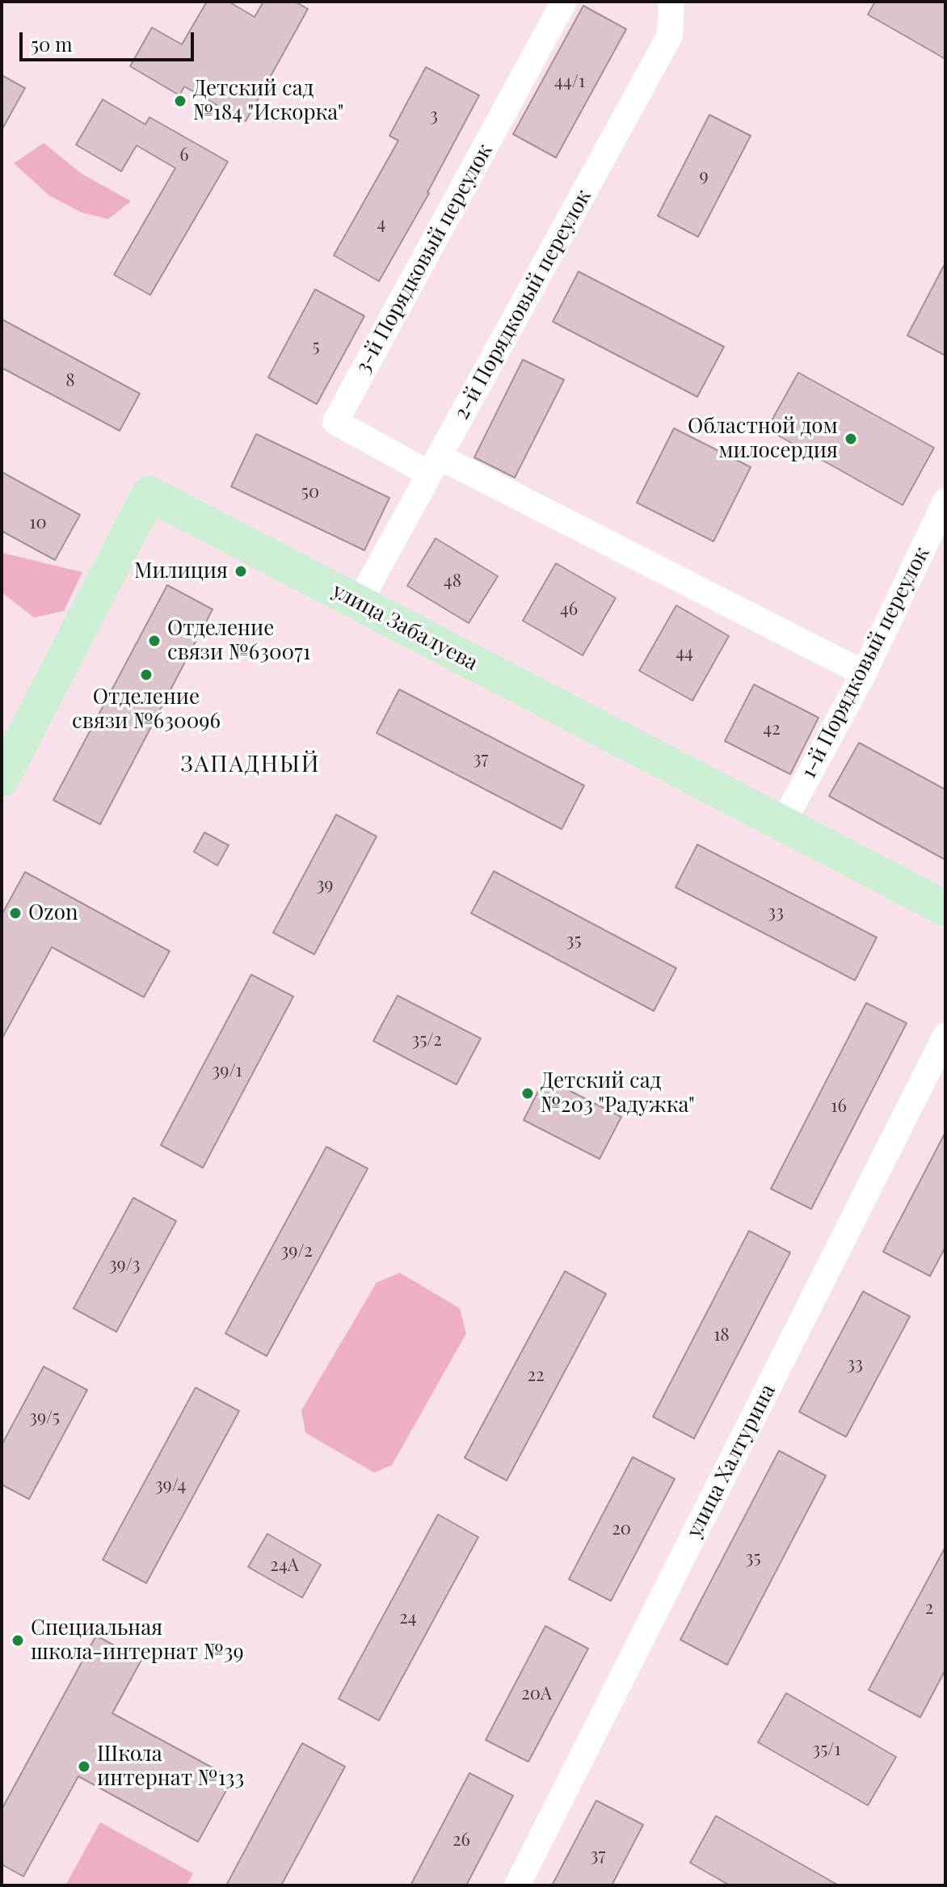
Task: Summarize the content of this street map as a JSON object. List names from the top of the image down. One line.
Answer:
{"streets":{"street":["3-й Порядковый переулок","2-й Порядковый переулок","улица Забалуева","1-й Порядковый переулок","улица Халтурина"]},"crossings":[["3-й Порядковый переулок","2-й Порядковый переулок"],["2-й Порядковый переулок","улица Забалуева"],["улица Забалуева","1-й Порядковый переулок"]],"districts":["ЗАПАДНЫЙ"],"places":["Детский сад №184 \"Искорка\"","Областной дом милосердия","Милиция","Отделение связи №630071","Отделение связи №630096","Ozon","Детский сад №203 \"Радужка\"","Специальная школа-интернат №39","Школа интернат №133"],"house_numbers":["44/1","3","6","9","4","5","8","50","10","48","46","44","42","37","39","33","35","35/2","39/1","16","39/2","39/3","18","33","22","39/5","39/4","20","35","24А","2","24","20А","35/1","26","37"],"scale_bar":"50 m"}
